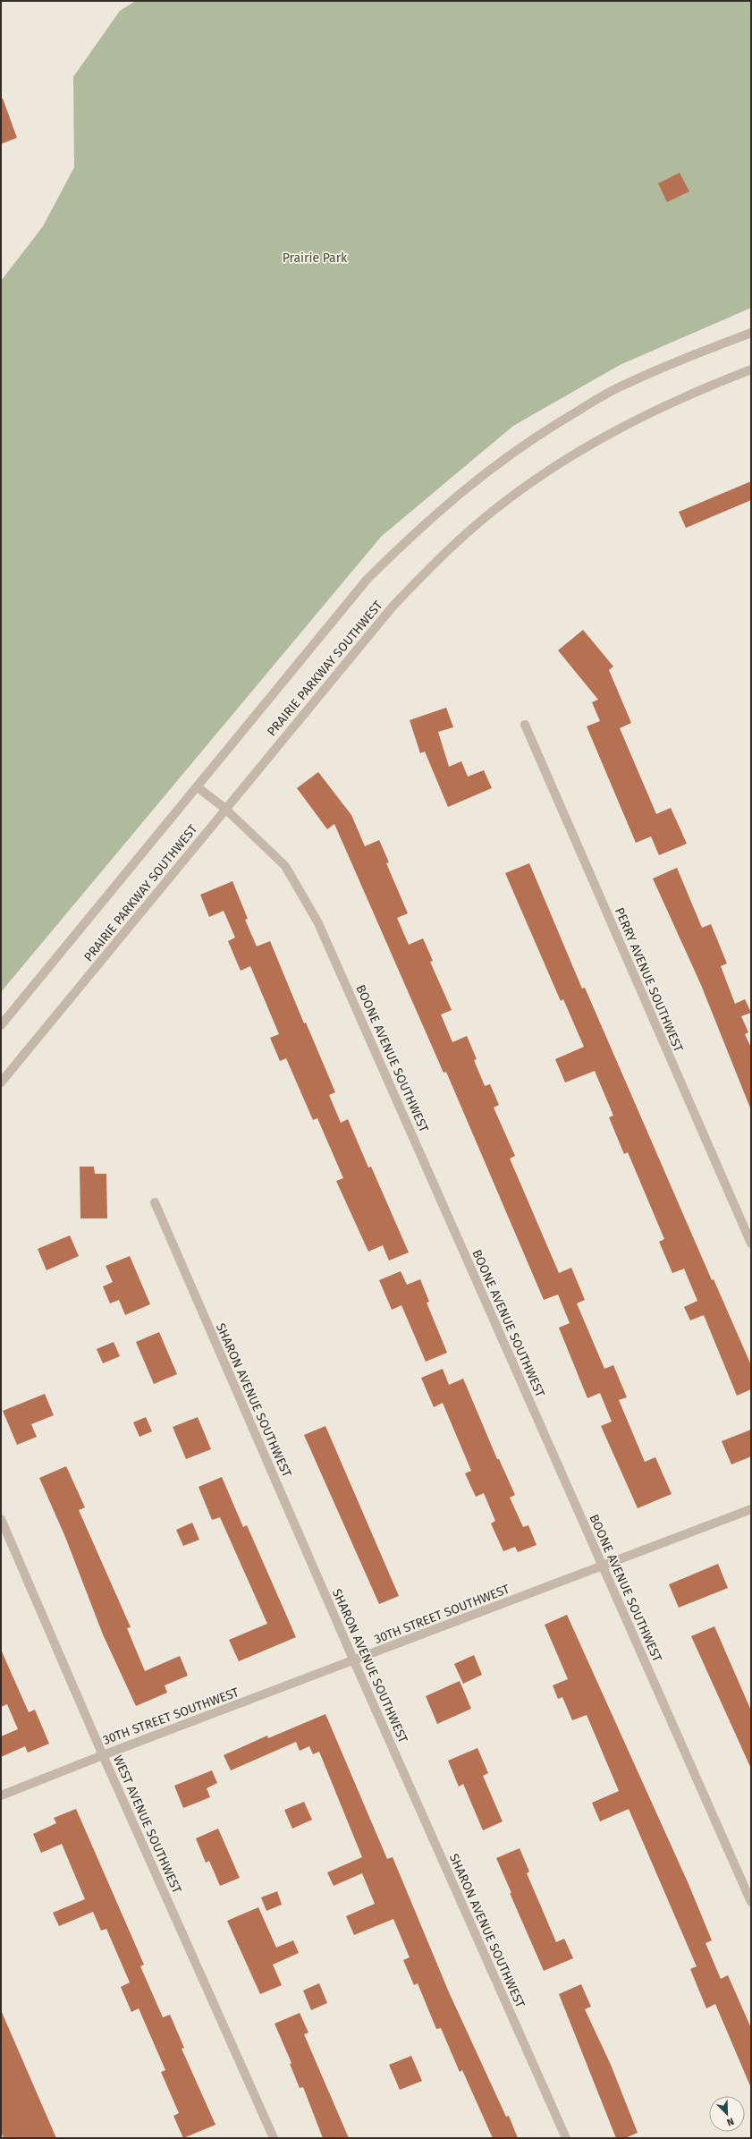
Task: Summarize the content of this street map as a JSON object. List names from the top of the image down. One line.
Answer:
{"streets":{"street":["PRAIRIE PARKWAY SOUTHWEST","PERRY AVENUE SOUTHWEST","BOONE AVENUE SOUTHWEST","SHARON AVENUE SOUTHWEST","30TH STREET SOUTHWEST","WEST AVENUE SOUTHWEST"]},"crossings":[["PRAIRIE PARKWAY SOUTHWEST","BOONE AVENUE SOUTHWEST"],["BOONE AVENUE SOUTHWEST","30TH STREET SOUTHWEST"],["SHARON AVENUE SOUTHWEST","30TH STREET SOUTHWEST"],["30TH STREET SOUTHWEST","WEST AVENUE SOUTHWEST"]],"parks":["Prairie Park"],"north":"bottom right"}
